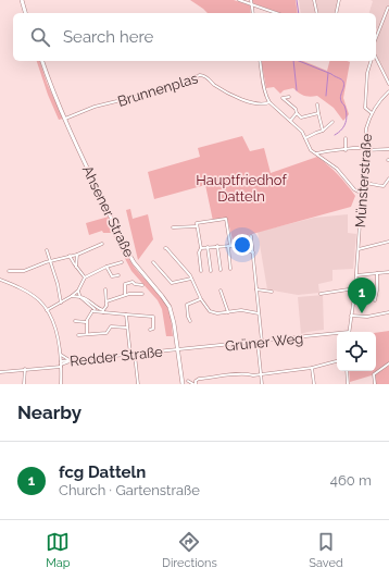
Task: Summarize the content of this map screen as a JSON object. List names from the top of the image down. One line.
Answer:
{"streets":{"main road":["Ahsener Straße"],"street":["Brunnenplas","Münsterstraße","Grüner Weg","Redder Straße"]},"crossings":[["Brunnenplas","Ahsener Straße"],["Ahsener Straße","Grüner Weg"],["Ahsener Straße","Redder Straße"],["Grüner Weg","Redder Straße"]],"parks":["Hauptfriedhof Datteln"],"page":{"search":"Search here","pins":"1","heading":"Nearby","list":[{"mark":"1","name":"fcg Datteln","note":"Church · Gartenstraße","value":"460 m"}],"nav":["Map","Directions","Saved"]}}
